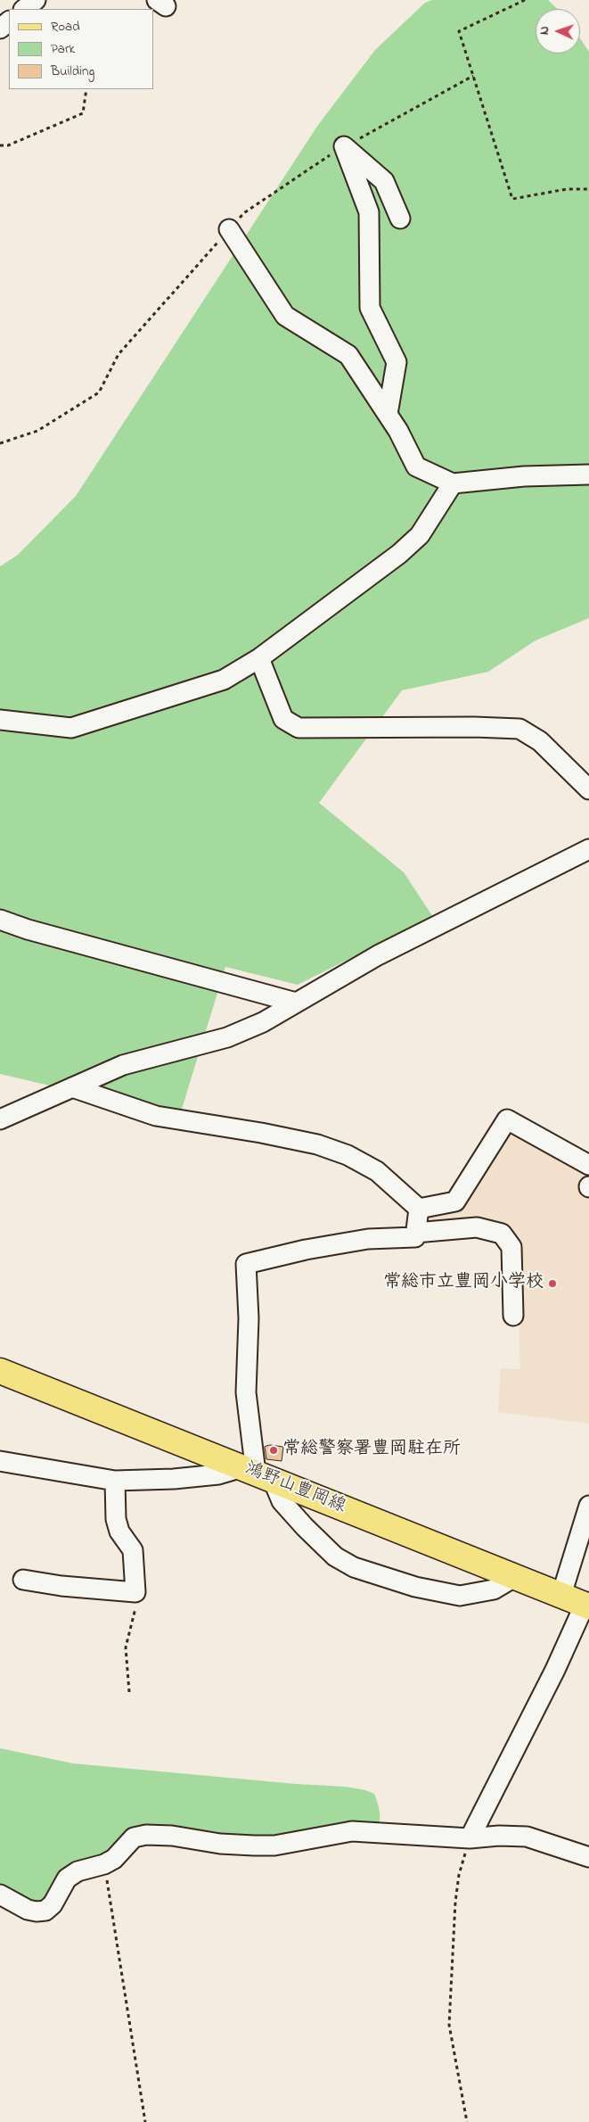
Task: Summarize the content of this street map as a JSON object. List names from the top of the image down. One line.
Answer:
{"streets":{"main road":["鴻野山豊岡線"]},"places":["常総市立豊岡小学校","常総警察署豊岡駐在所"],"legend":["Road","Park","Building"],"north":"left"}
